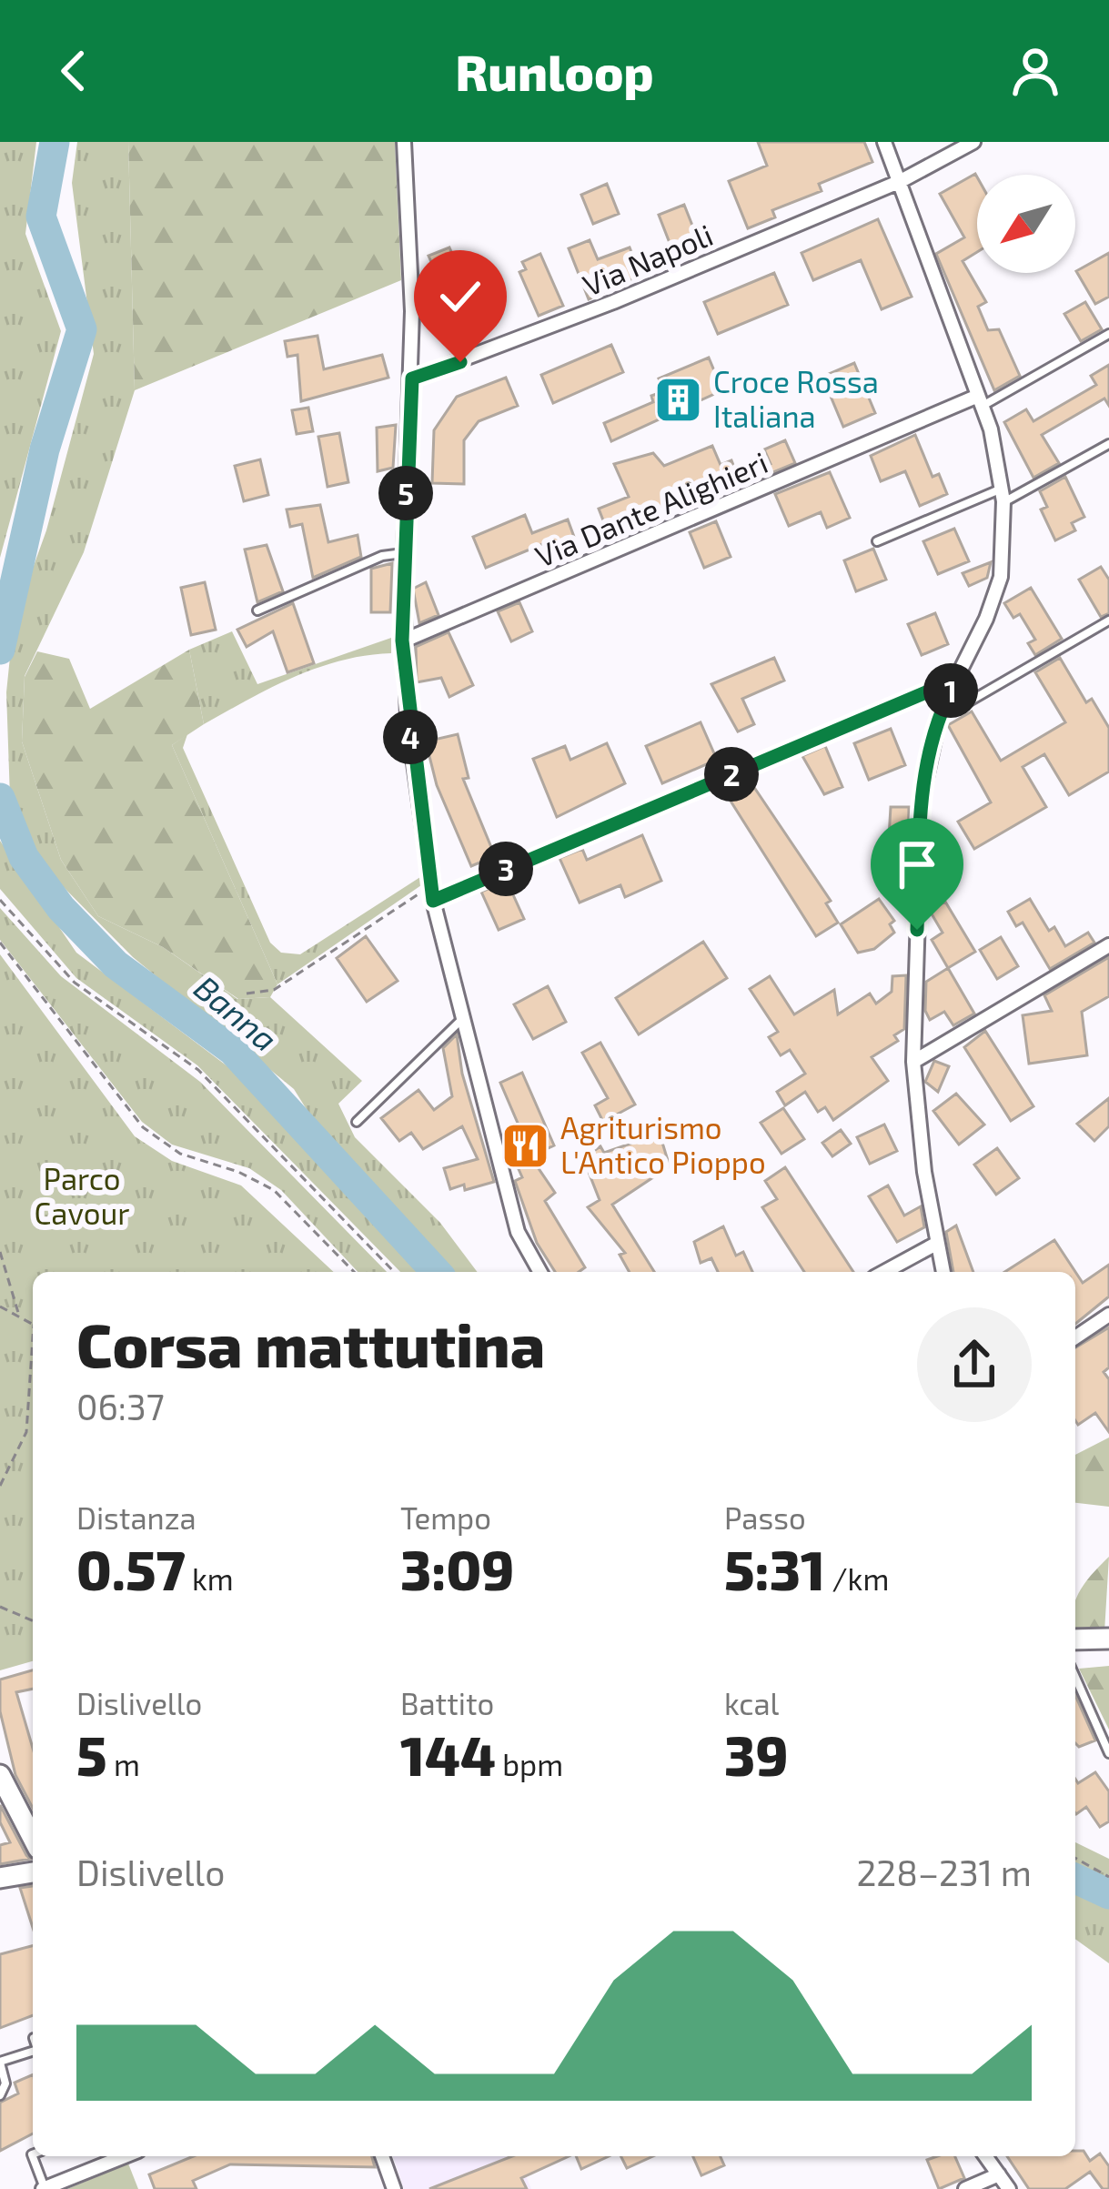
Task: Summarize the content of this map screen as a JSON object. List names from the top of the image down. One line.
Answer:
{"streets":{"street":["Via Napoli","Via Dante Alighieri"]},"water":["Banna"],"parks":["Parco Cavour"],"places":{"building":["Croce Rossa Italiana"],"restaurant":["Agriturismo L'Antico Pioppo"]},"north":"bottom left","page":{"header":"Runloop","pins":["5","1","4","2","3"],"heading":["Corsa mattutina","06:37"],"stats":[["Distanza","0.57 km"],["Tempo","3:09"],["Passo","5:31 /km"],["Dislivello","5 m"],["Battito","144 bpm"],["kcal","39"]],"chart":["Dislivello","228–231 m"]}}
